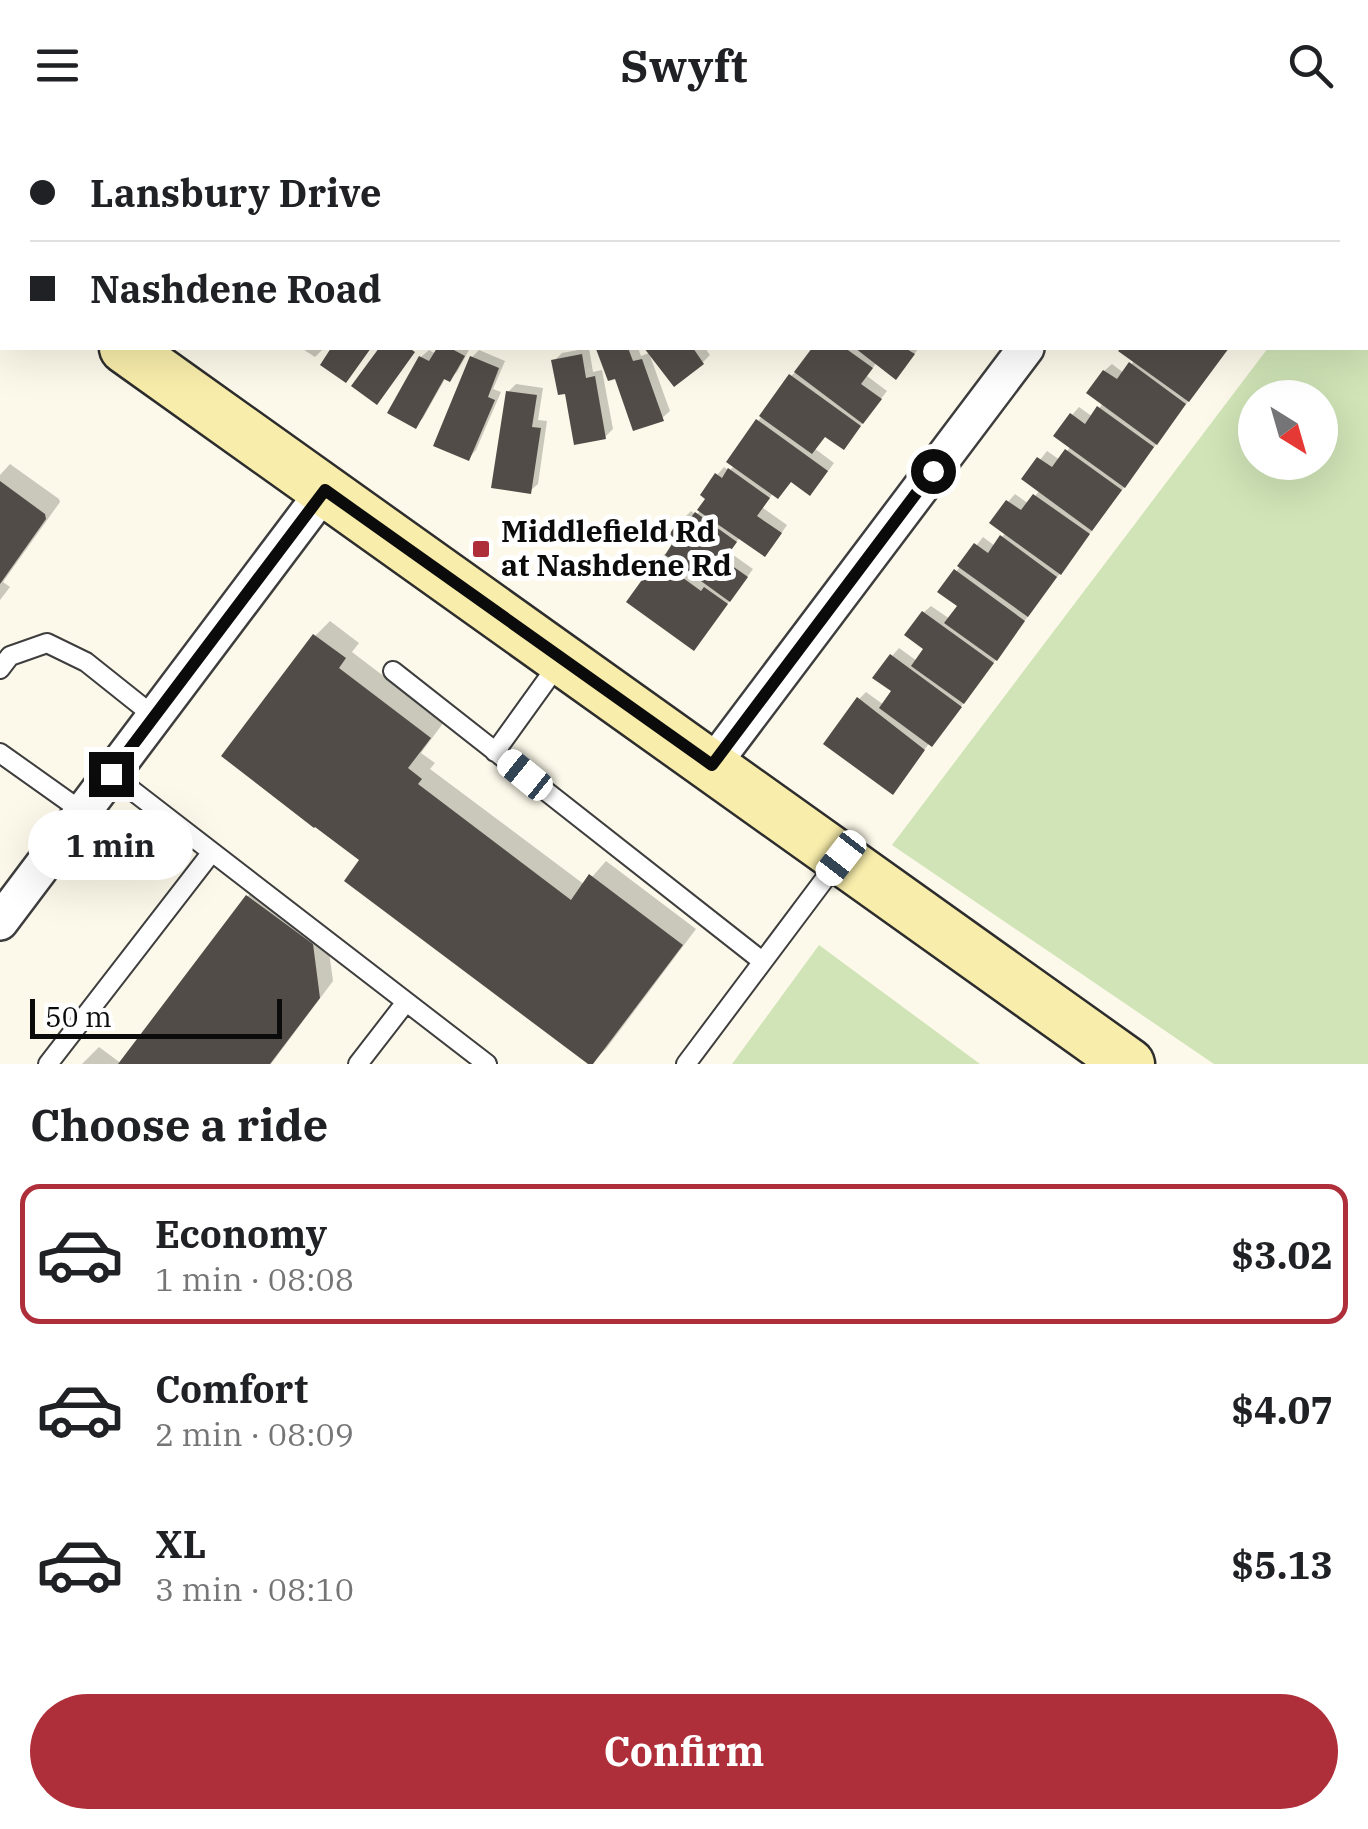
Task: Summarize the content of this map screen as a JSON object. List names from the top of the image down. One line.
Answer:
{"places":{"transit":["Middlefield Rd at Nashdene Rd"]},"scale_bar":"50 m","north":"bottom right","page":{"header":"Swyft","banner":["Lansbury Drive","Nashdene Road"],"bubble":"1 min","scale":"50 m","heading":"Choose a ride","list":[{"name":"Economy","note":"1 min · 08:08","value":"$3.02"},{"name":"Comfort","note":"2 min · 08:09","value":"$4.07"},{"name":"XL","note":"3 min · 08:10","value":"$5.13"}],"buttons":"Confirm"}}
